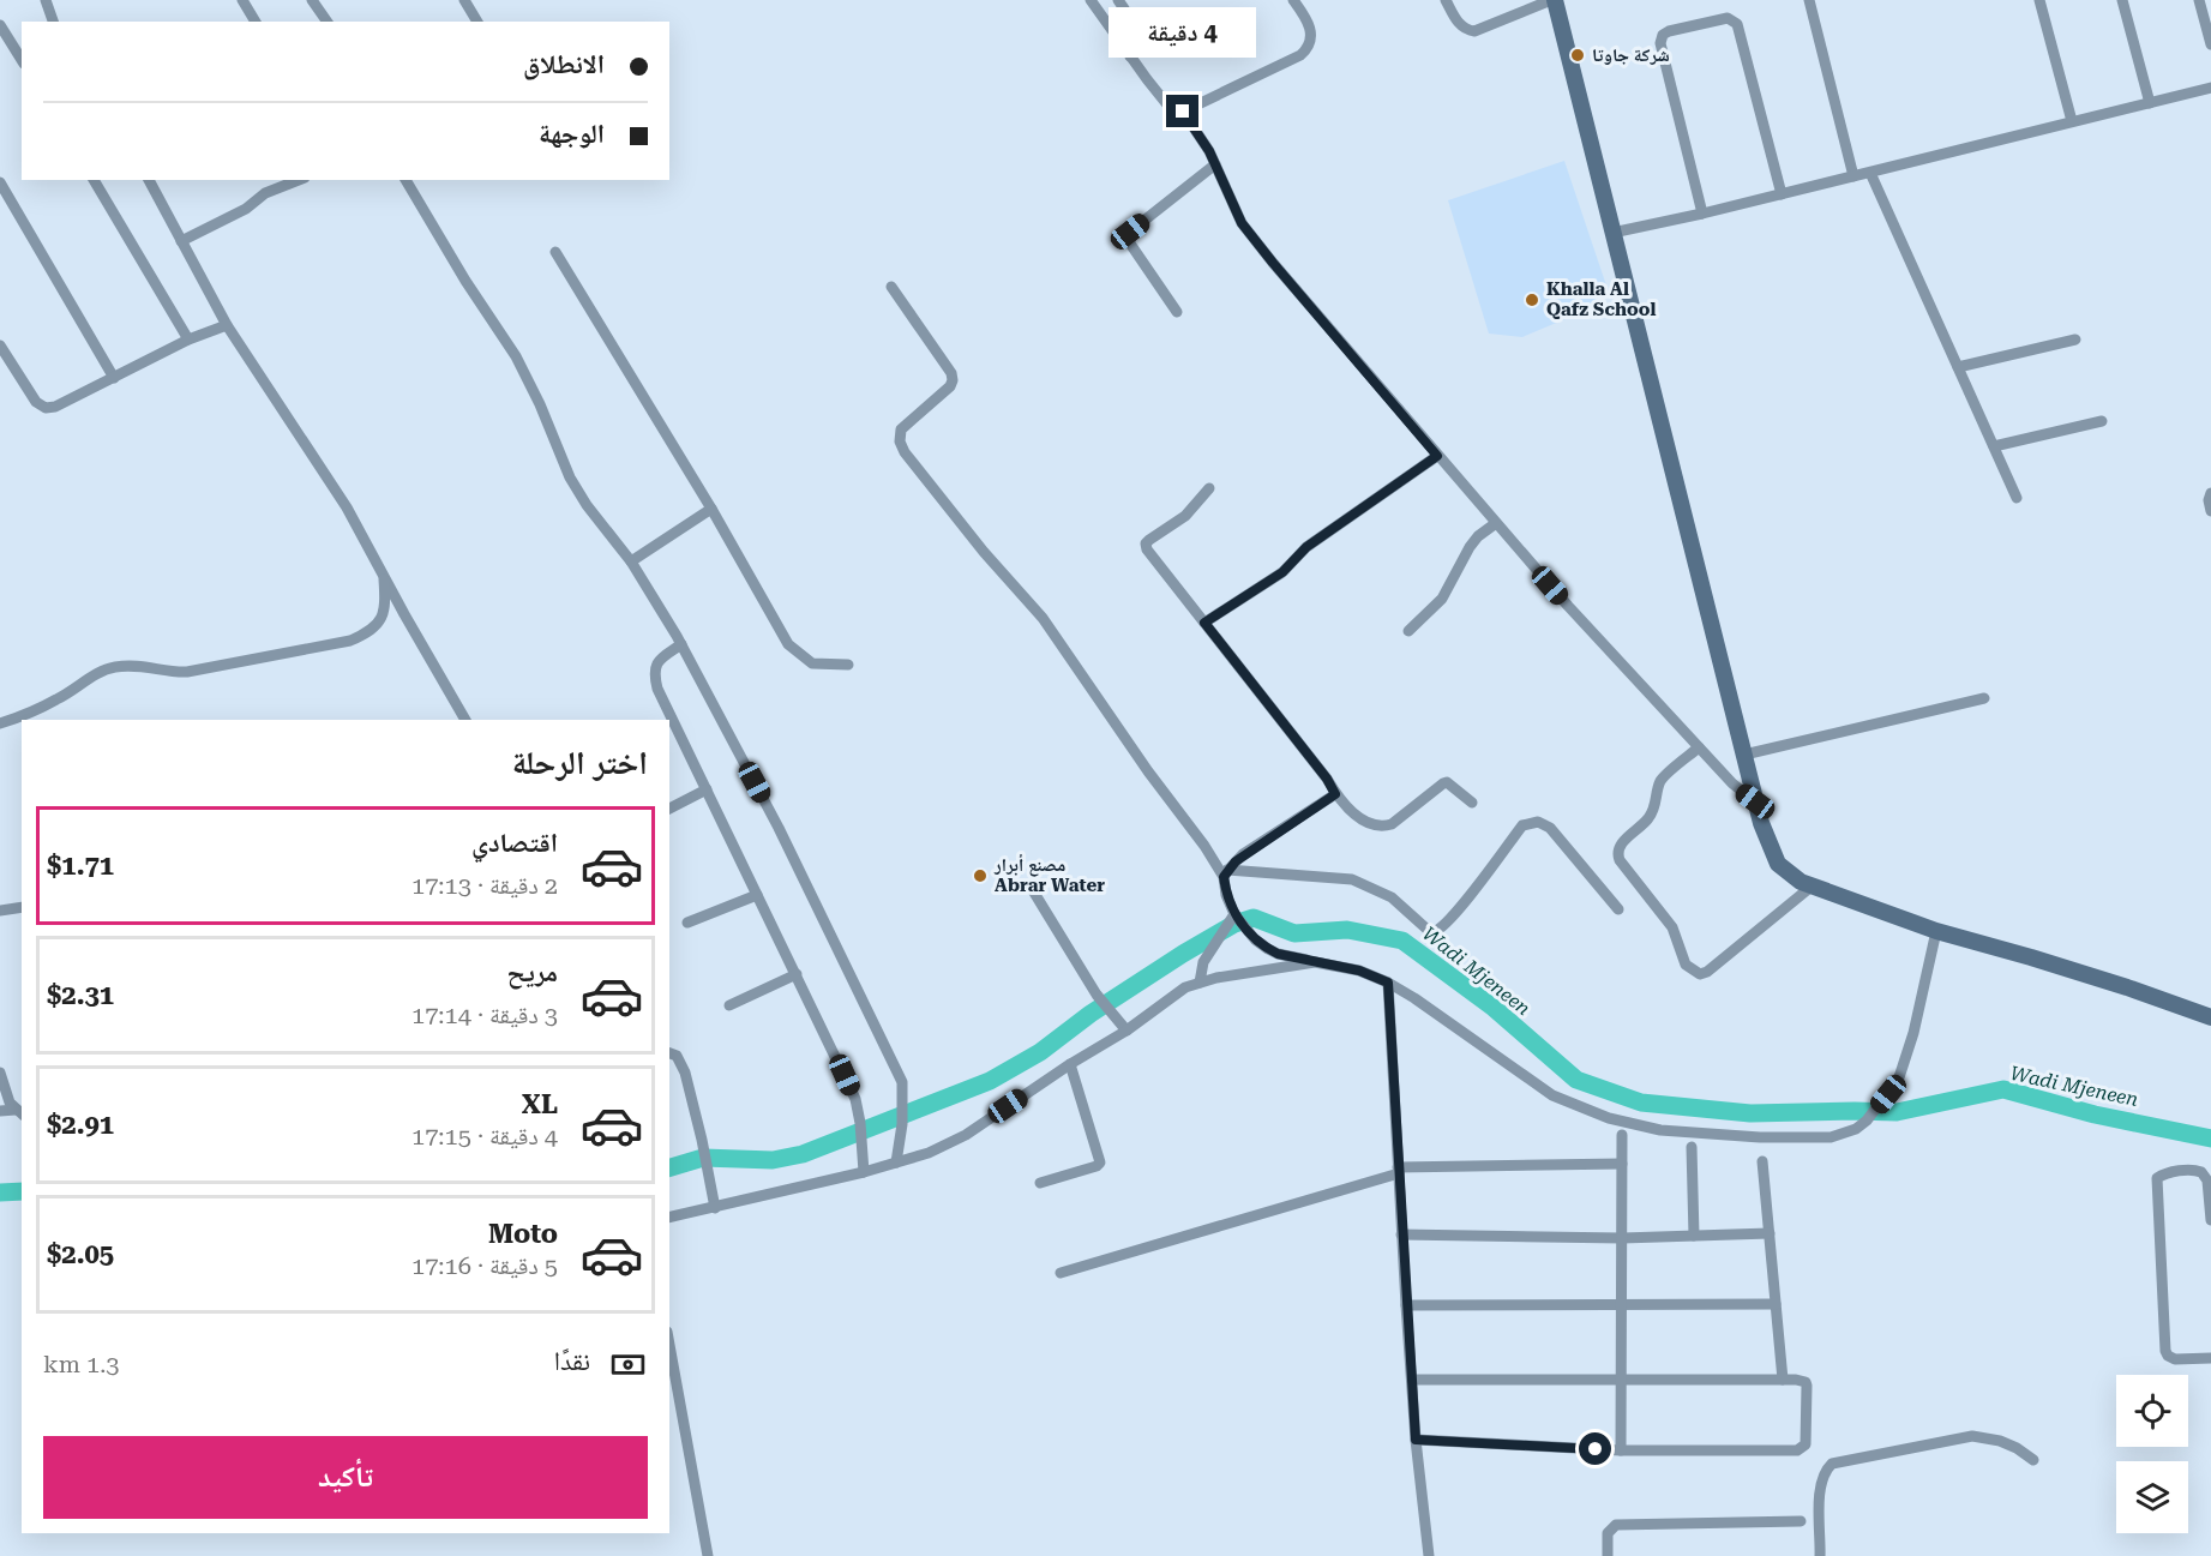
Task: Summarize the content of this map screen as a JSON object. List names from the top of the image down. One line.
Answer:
{"water":["Wadi Mjeneen"],"places":["شركة جاوتا","Khalla Al Qafz School","مصنع أبرار Abrar Water"],"page":{"bubble":"4 دقيقة","banner":["الانطلاق","الوجهة"],"heading":"اختر الرحلة","list":[{"name":"اقتصادي","note":"2 دقيقة · 17:13","value":"$1.71"},{"name":"مريح","note":"3 دقيقة · 17:14","value":"$2.31"},{"name":"XL","note":"4 دقيقة · 17:15","value":"$2.91"},{"name":"Moto","note":"5 دقيقة · 17:16","value":"$2.05"}],"pay":["نقدًا","1.3 km"],"buttons":"تأكيد"}}
